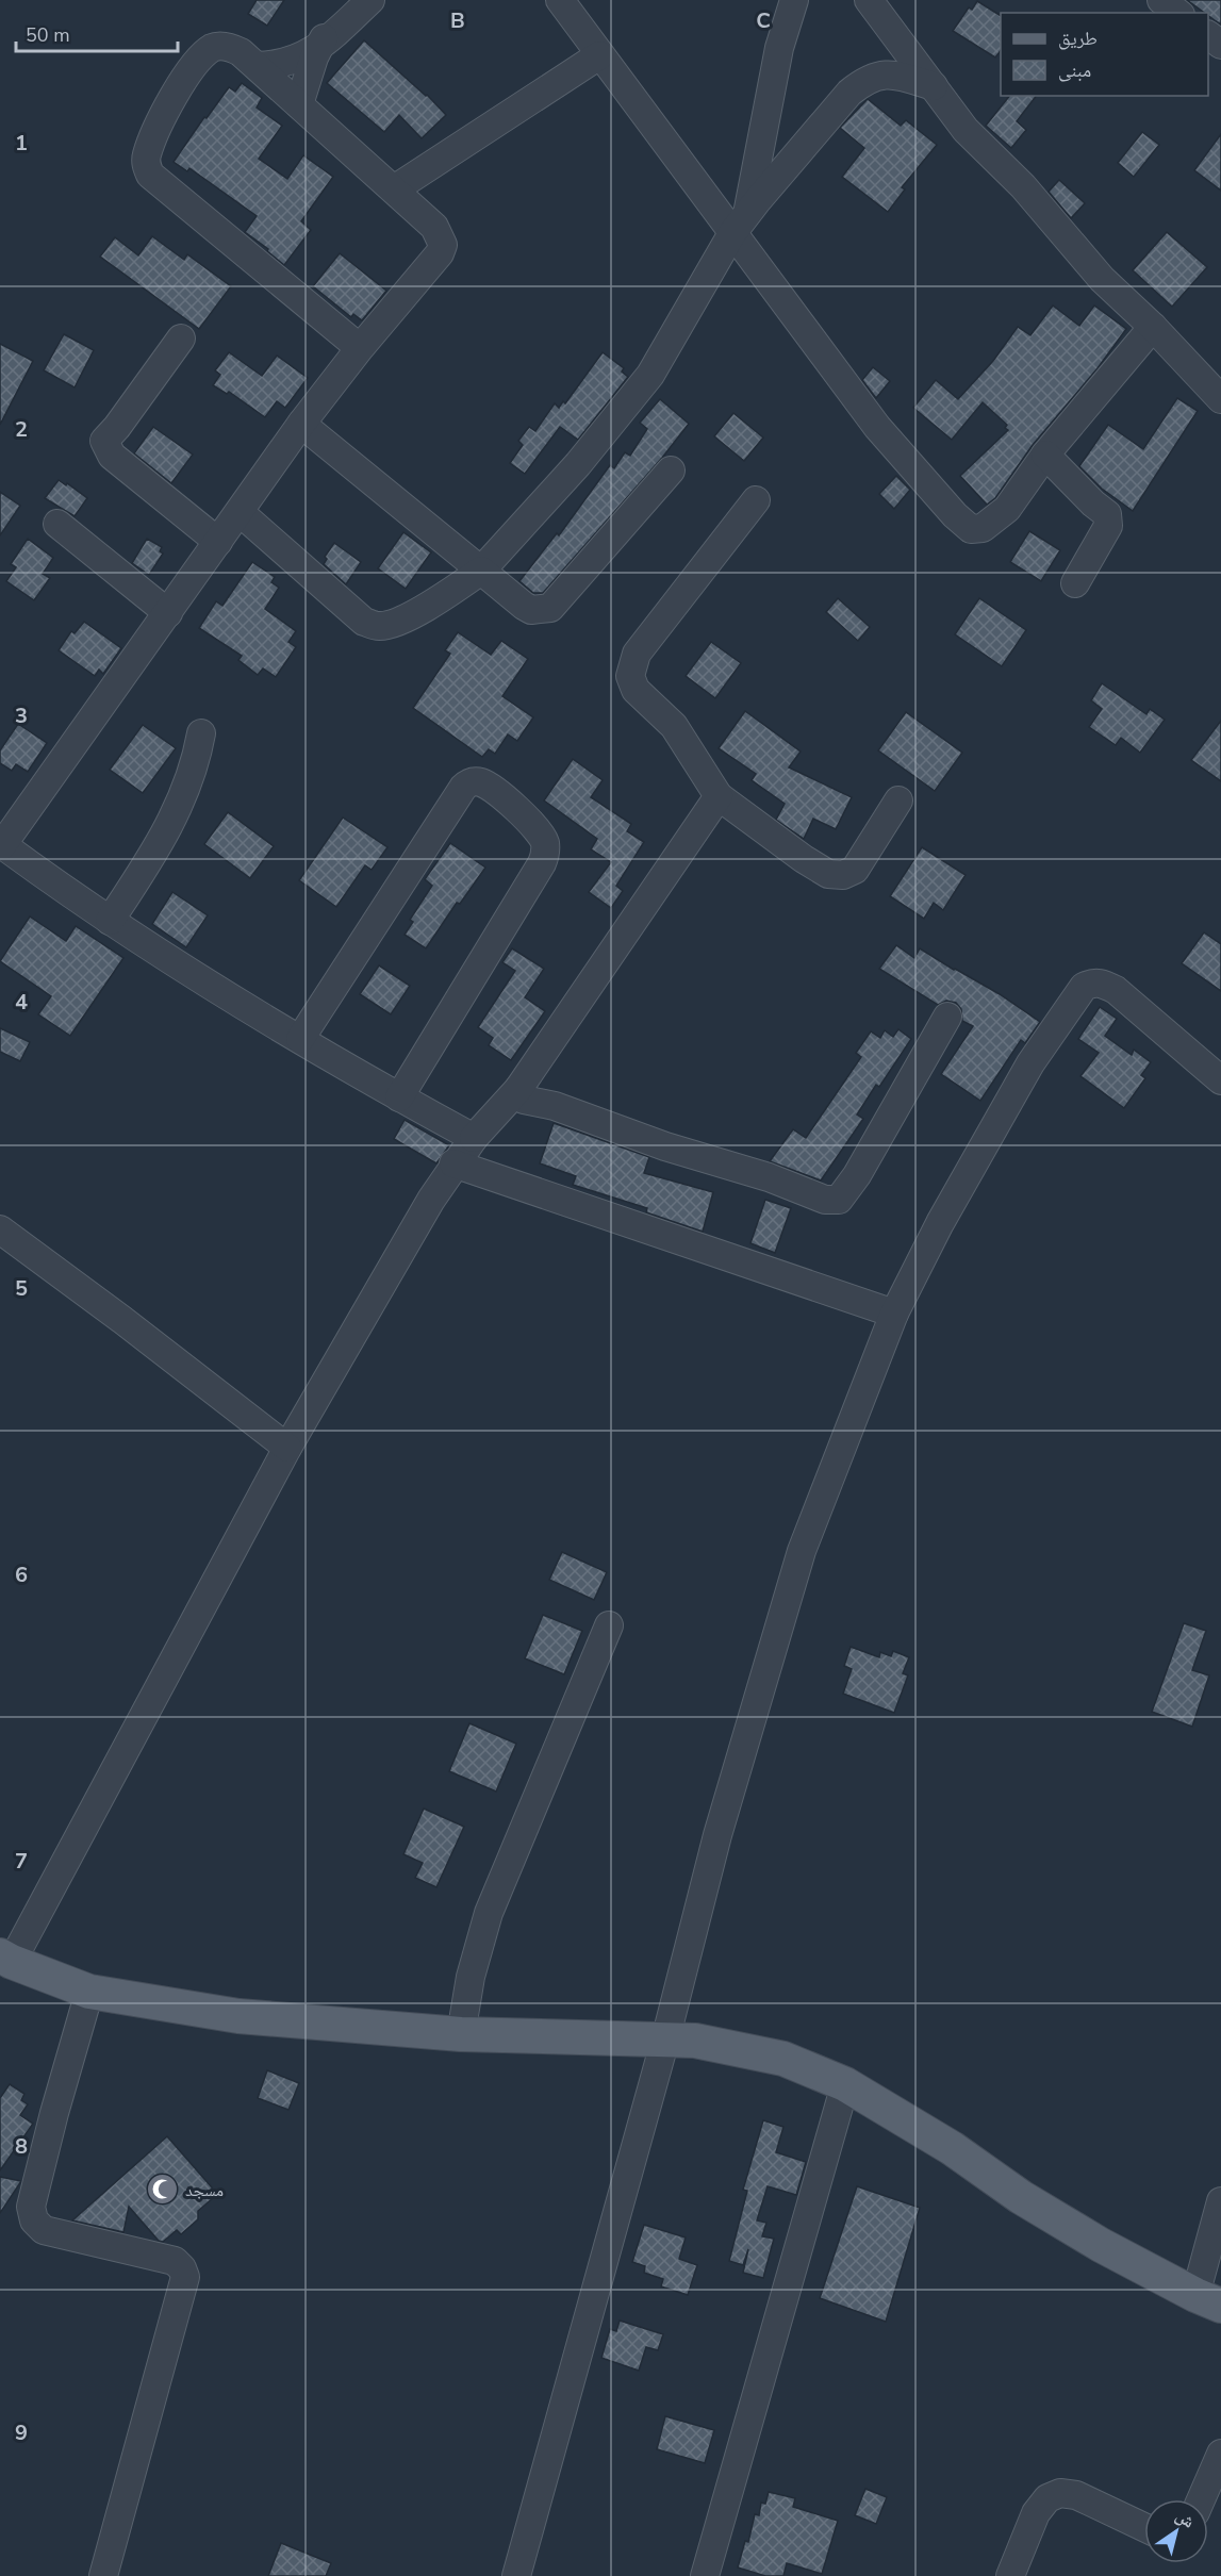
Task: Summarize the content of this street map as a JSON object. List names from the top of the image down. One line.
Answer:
{"places":{"mosque":["مسجد"]},"legend":["طريق","مبنى"],"scale_bar":"50 m","north":"top right","grid":{"columns":["B","C"],"rows":["1","2","3","4","5","6","7","8","9"]}}
